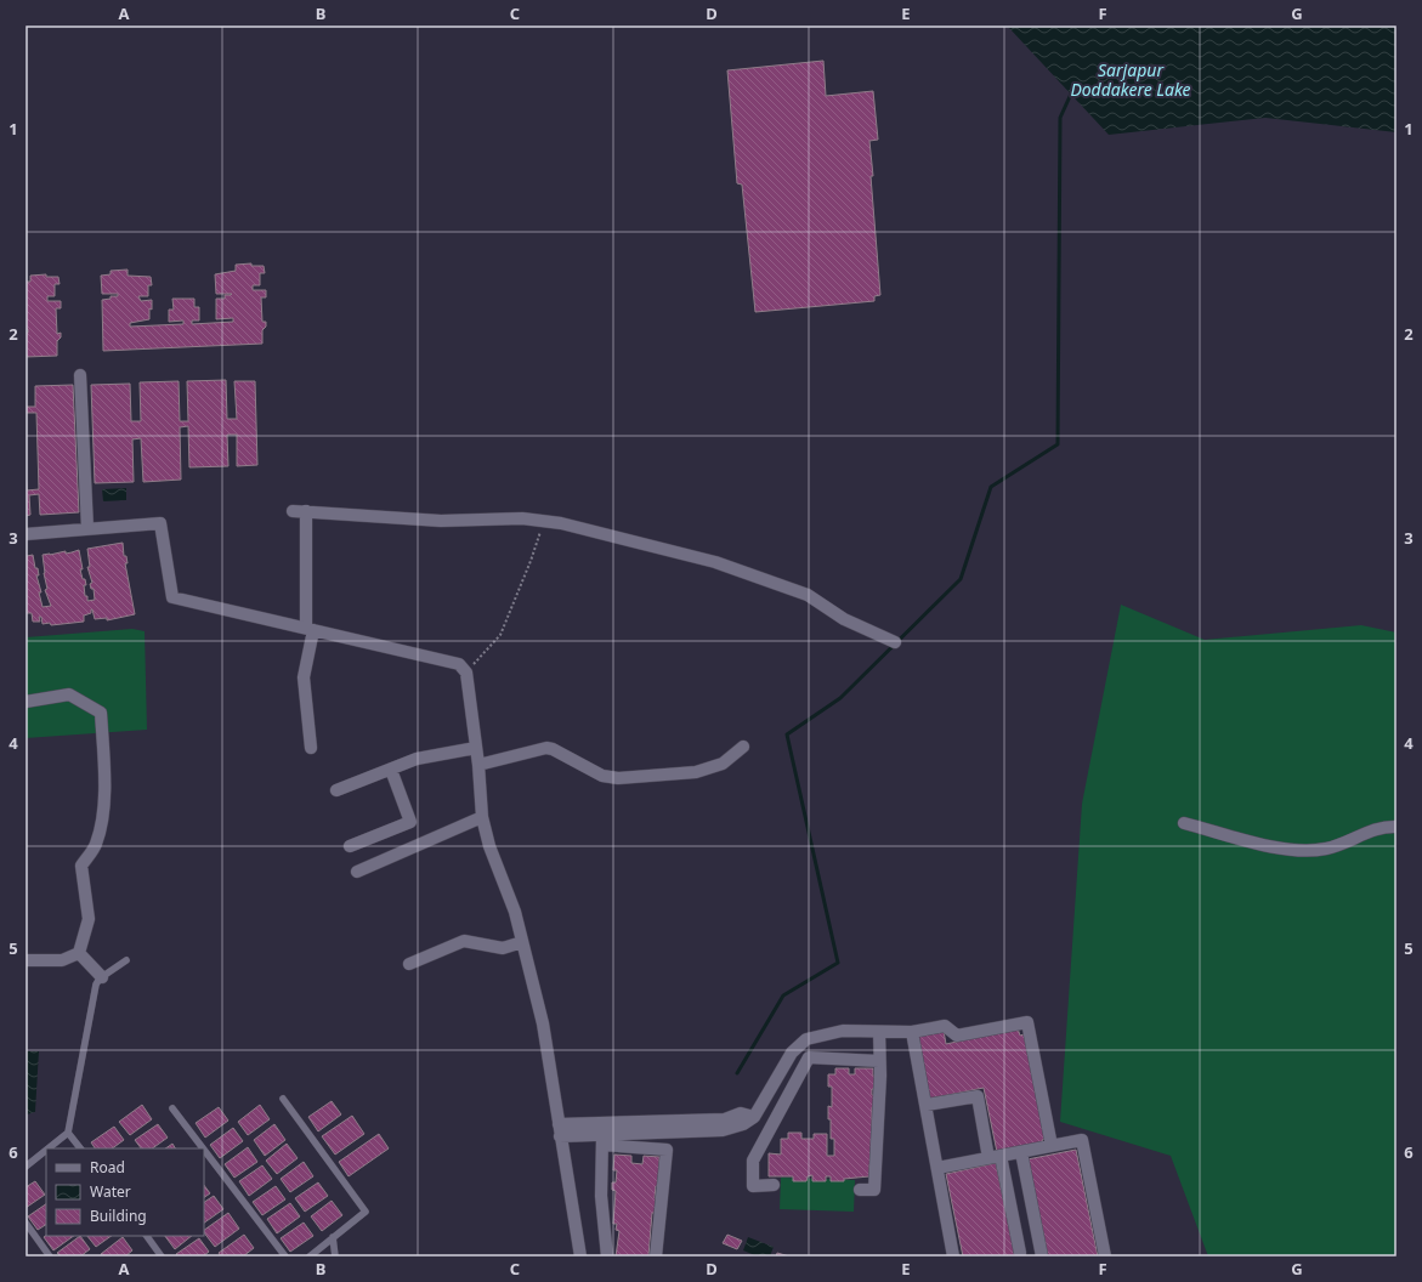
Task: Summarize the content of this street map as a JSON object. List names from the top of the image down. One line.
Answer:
{"water":["Sarjapur Doddakere Lake"],"legend":["Road","Water","Building"],"grid":{"columns":["A","B","C","D","E","F","G"],"rows":["1","2","3","4","5","6"]}}
